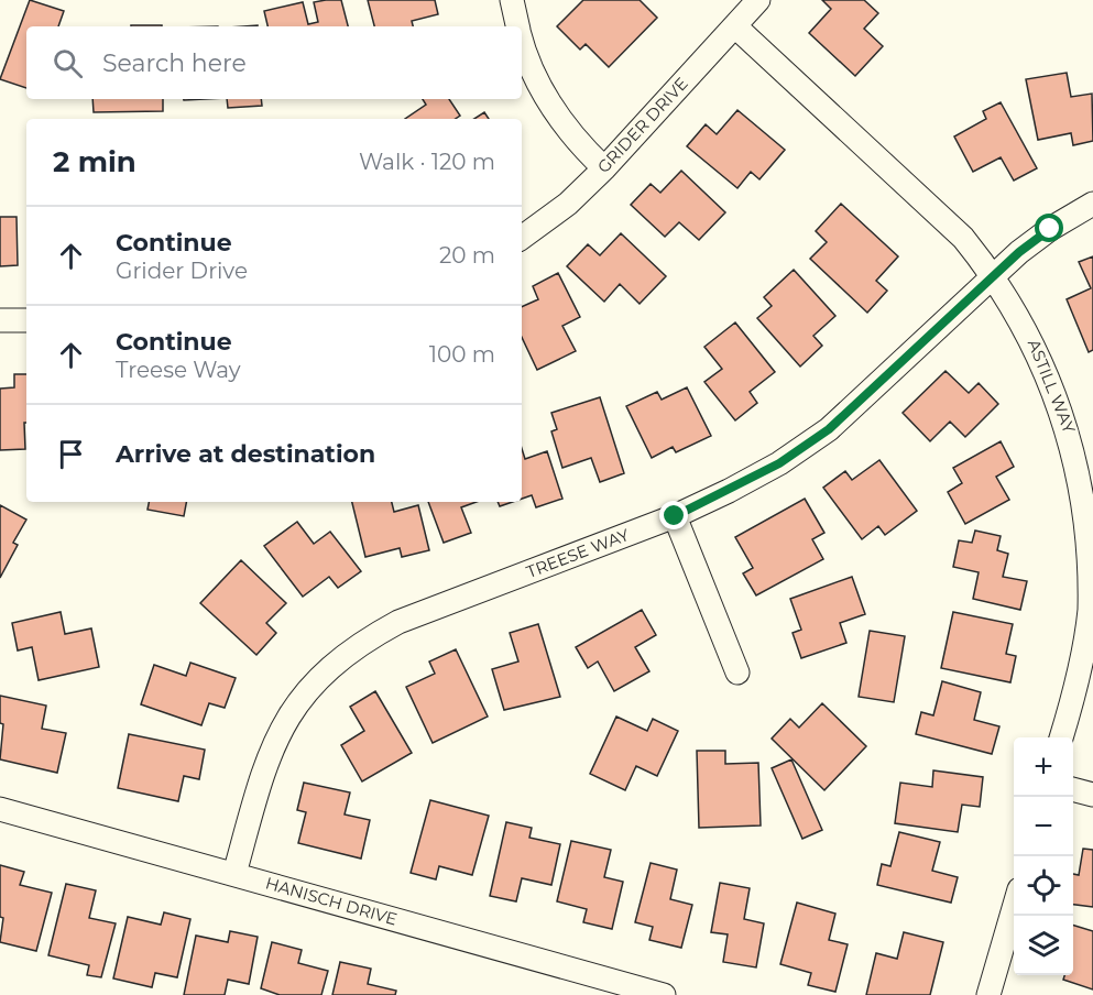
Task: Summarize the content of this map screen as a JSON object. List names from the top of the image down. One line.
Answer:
{"streets":{"street":["GRIDER DRIVE","ASTILL WAY","TREESE WAY","HANISCH DRIVE"]},"crossings":[["GRIDER DRIVE","ASTILL WAY"],["ASTILL WAY","TREESE WAY"],["TREESE WAY","HANISCH DRIVE"]],"page":{"search":"Search here","heading":["2 min","Walk · 120 m"],"list":[["Continue","Grider Drive","20 m"],["Continue","Treese Way","100 m"],"Arrive at destination"],"map_buttons":["+","−"]}}
